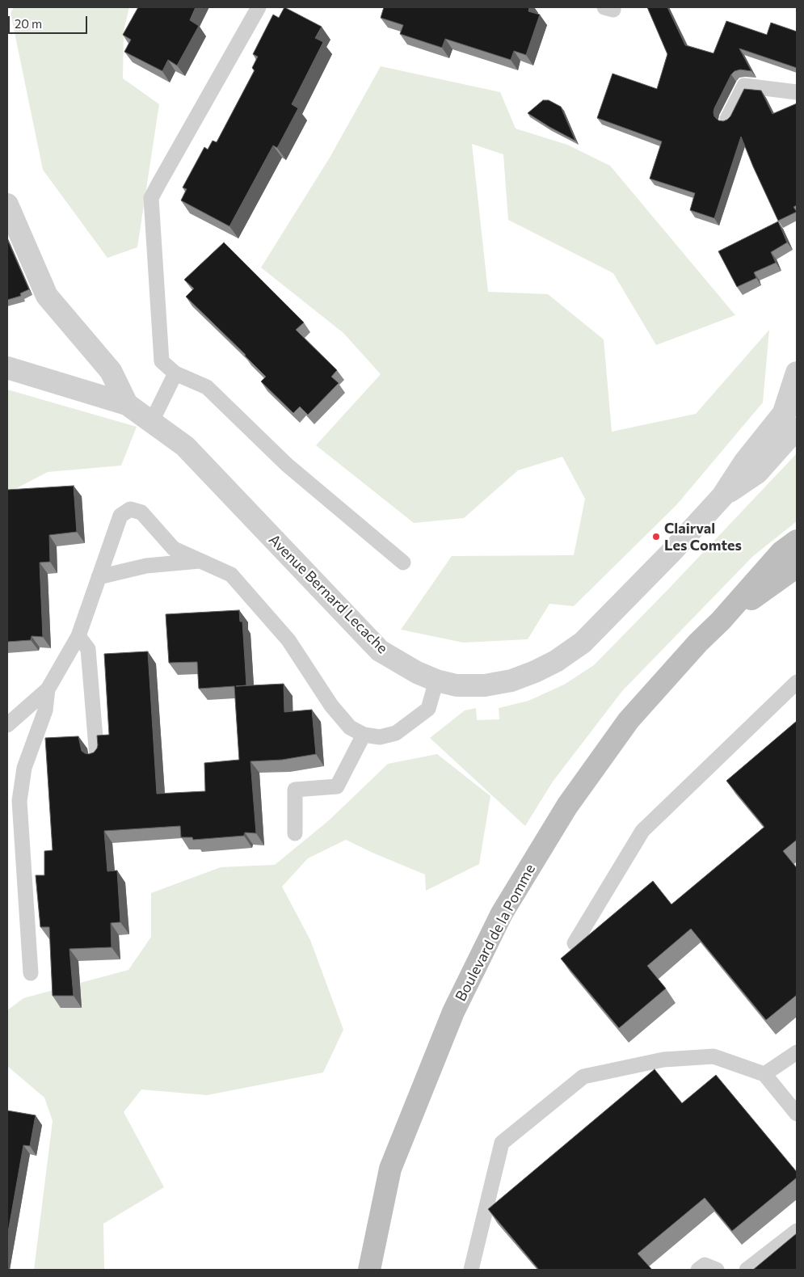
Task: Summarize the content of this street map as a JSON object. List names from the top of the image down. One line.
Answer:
{"streets":{"main road":["Boulevard de la Pomme"],"street":["Avenue Bernard Lecache"]},"places":["Clairval Les Comtes"],"scale_bar":"20 m"}
